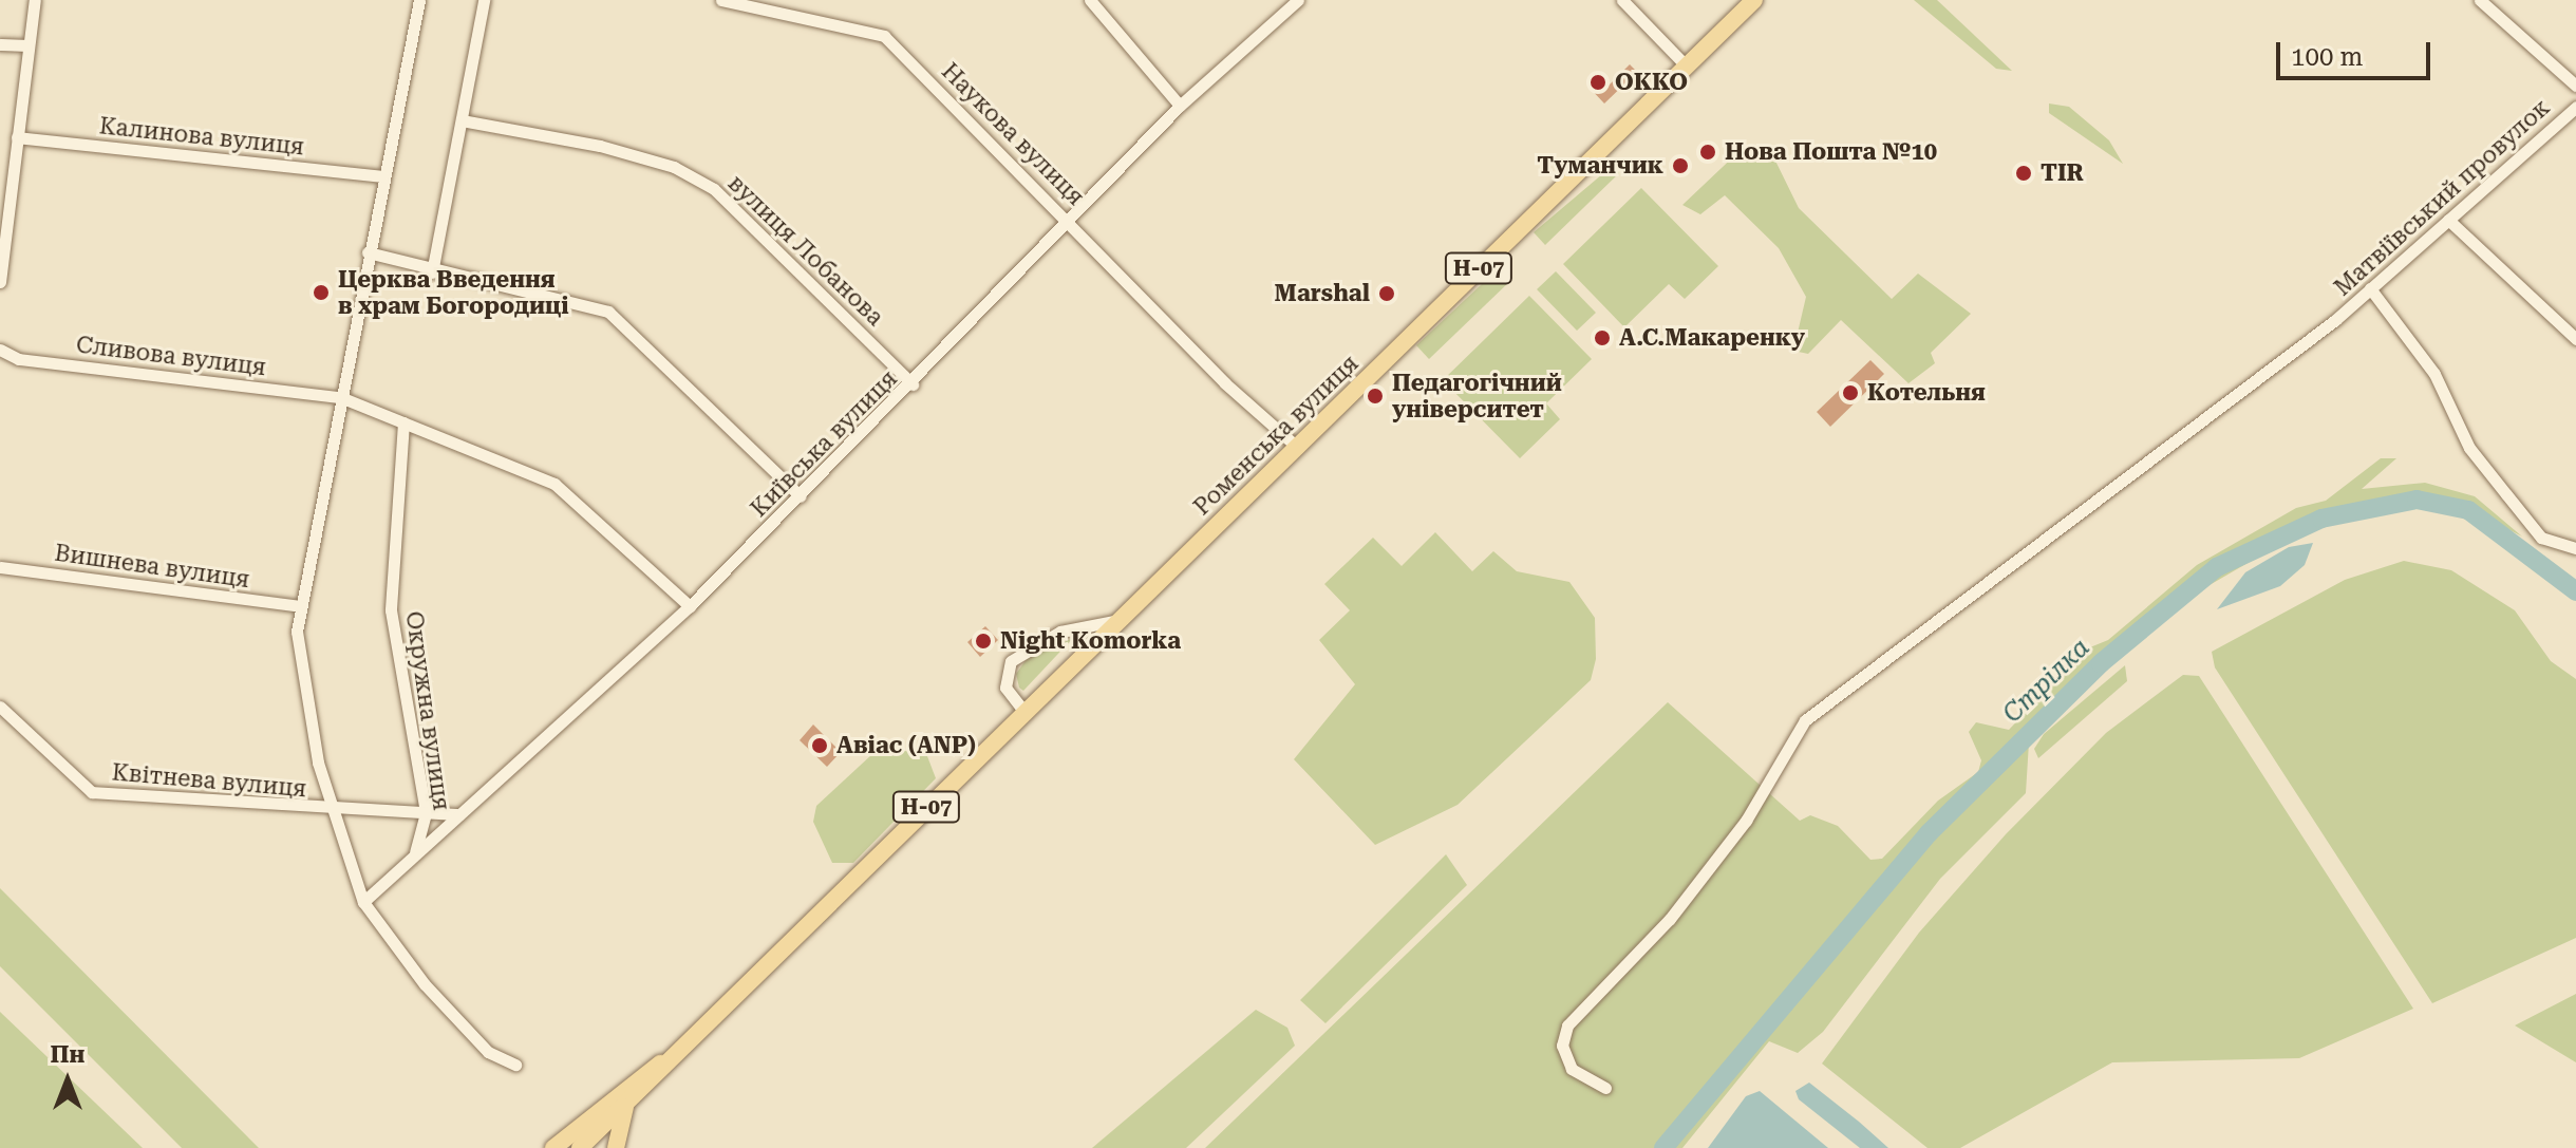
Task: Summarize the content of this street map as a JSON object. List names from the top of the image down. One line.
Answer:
{"streets":{"main road":["Н-07","Роменська вулиця"],"street":["Наукова вулиця","Калинова вулиця","Матвіївський провулок","вулиця Лобанова","Сливова вулиця","Київська вулиця","Вишнева вулиця","Окружна вулиця","Квітнева вулиця"]},"crossings":[["Наукова вулиця","Роменська вулиця"],["Наукова вулиця","Київська вулиця"],["вулиця Лобанова","Київська вулиця"],["Н-07","Роменська вулиця"],["Сливова вулиця","Київська вулиця"],["Сливова вулиця","Окружна вулиця"],["Київська вулиця","Окружна вулиця"],["Київська вулиця","Квітнева вулиця"],["Окружна вулиця","Квітнева вулиця"]],"water":["Стрілка"],"places":["ОККО","Нова Пошта №10","Туманчик","TIR","Церква Введення в храм Богородиці","Marshal","А.С.Макаренку","Котельня","Педагогічний університет","Night Komorka","Авіас (ANP)"],"scale_bar":"100 m","north":"top"}
